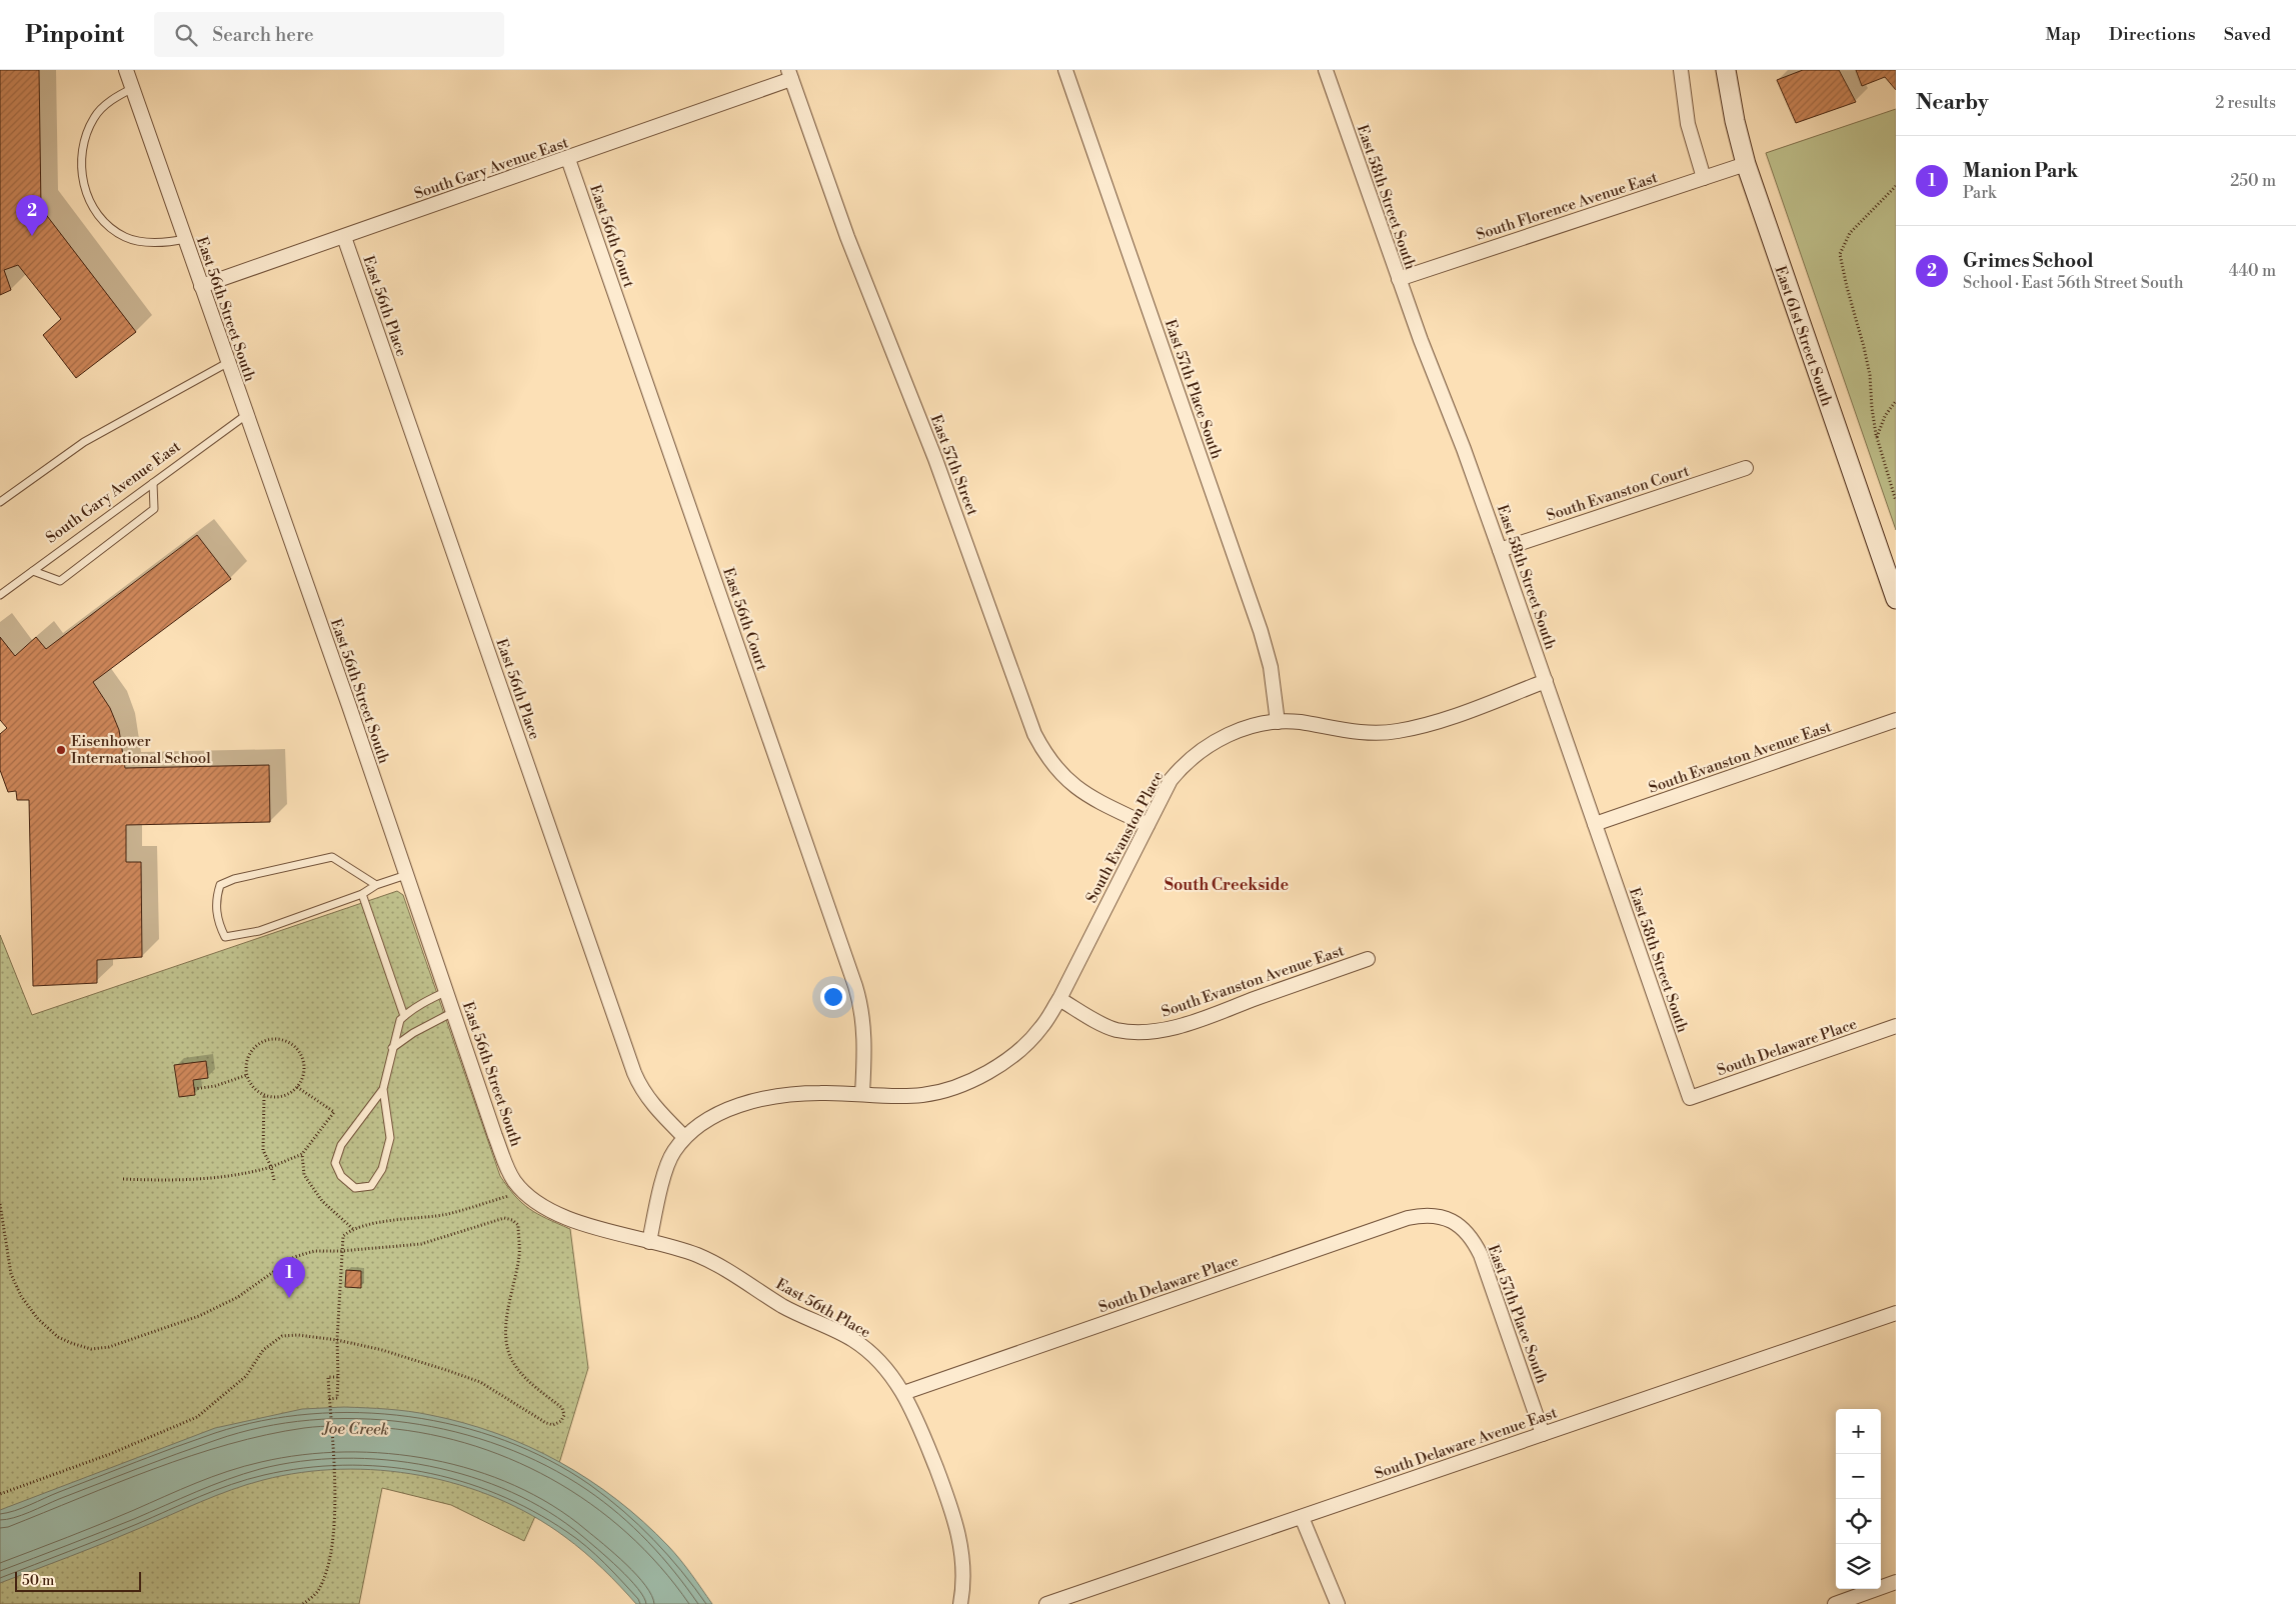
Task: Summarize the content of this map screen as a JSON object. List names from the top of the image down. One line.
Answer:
{"streets":{"street":["South Gary Avenue East","East 58th Street South","South Florence Avenue East","East 56th Court","East 56th Place","East 56th Street South","East 61st Street South","East 57th Place South","East 57th Street","South Evanston Court","South Evanston Avenue East","South Evanston Place","South Delaware Place","South Delaware Avenue East"]},"crossings":[["South Gary Avenue East","East 56th Court"],["South Gary Avenue East","East 56th Place"],["South Gary Avenue East","East 56th Street South"],["South Gary Avenue East","East 57th Street"],["East 58th Street South","South Florence Avenue East"],["East 58th Street South","South Evanston Court"],["East 58th Street South","South Evanston Avenue East"],["East 58th Street South","South Evanston Place"],["East 58th Street South","South Delaware Place"],["South Florence Avenue East","East 61st Street South"],["East 56th Place","East 56th Street South"],["East 56th Place","South Delaware Place"],["East 57th Place South","South Evanston Place"],["East 57th Place South","South Delaware Place"],["East 57th Place South","South Delaware Avenue East"],["East 57th Street","South Evanston Place"],["South Evanston Avenue East","South Evanston Place"]],"districts":["South Creekside"],"water":["Joe Creek"],"places":["Eisenhower International School"],"scale_bar":"50 m","page":{"header":"Pinpoint","search":"Search here","nav":["Map","Directions","Saved"],"heading":["Nearby","2 results"],"list":[{"mark":"1","name":"Manion Park","note":"Park","value":"250 m"},{"mark":"2","name":"Grimes School","note":"School · East 56th Street South","value":"440 m"}],"pins":["2","1"],"map_buttons":["+","−"],"scale":"50 m"}}
